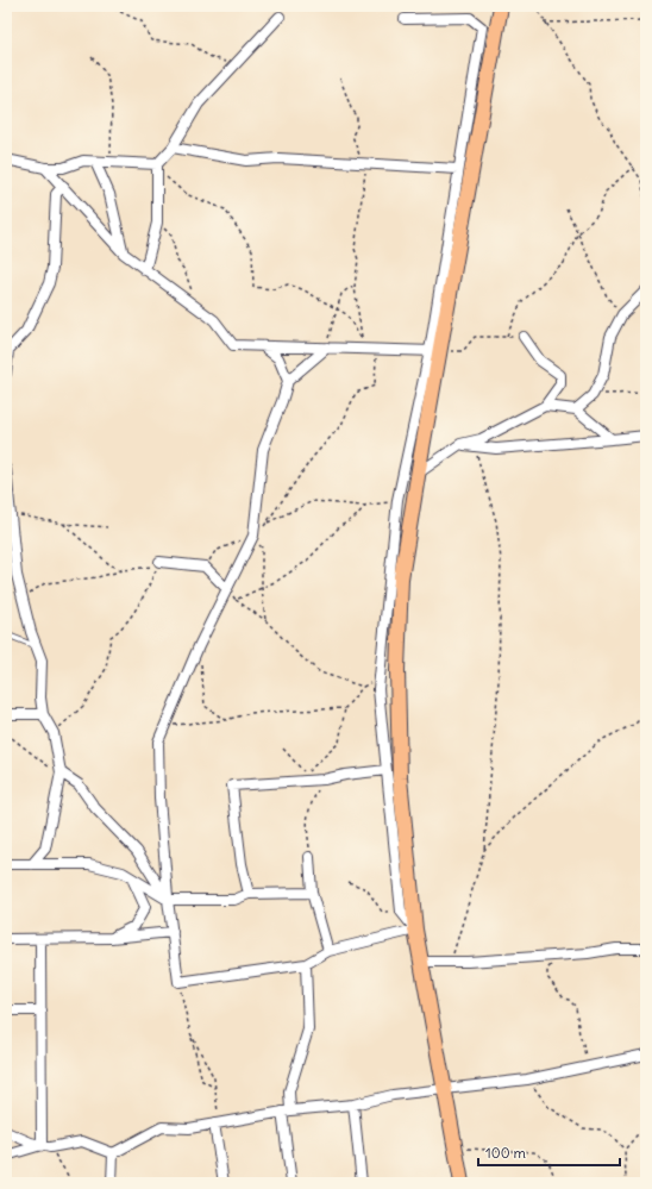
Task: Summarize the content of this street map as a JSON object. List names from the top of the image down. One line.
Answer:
{"scale_bar":"100 m"}
